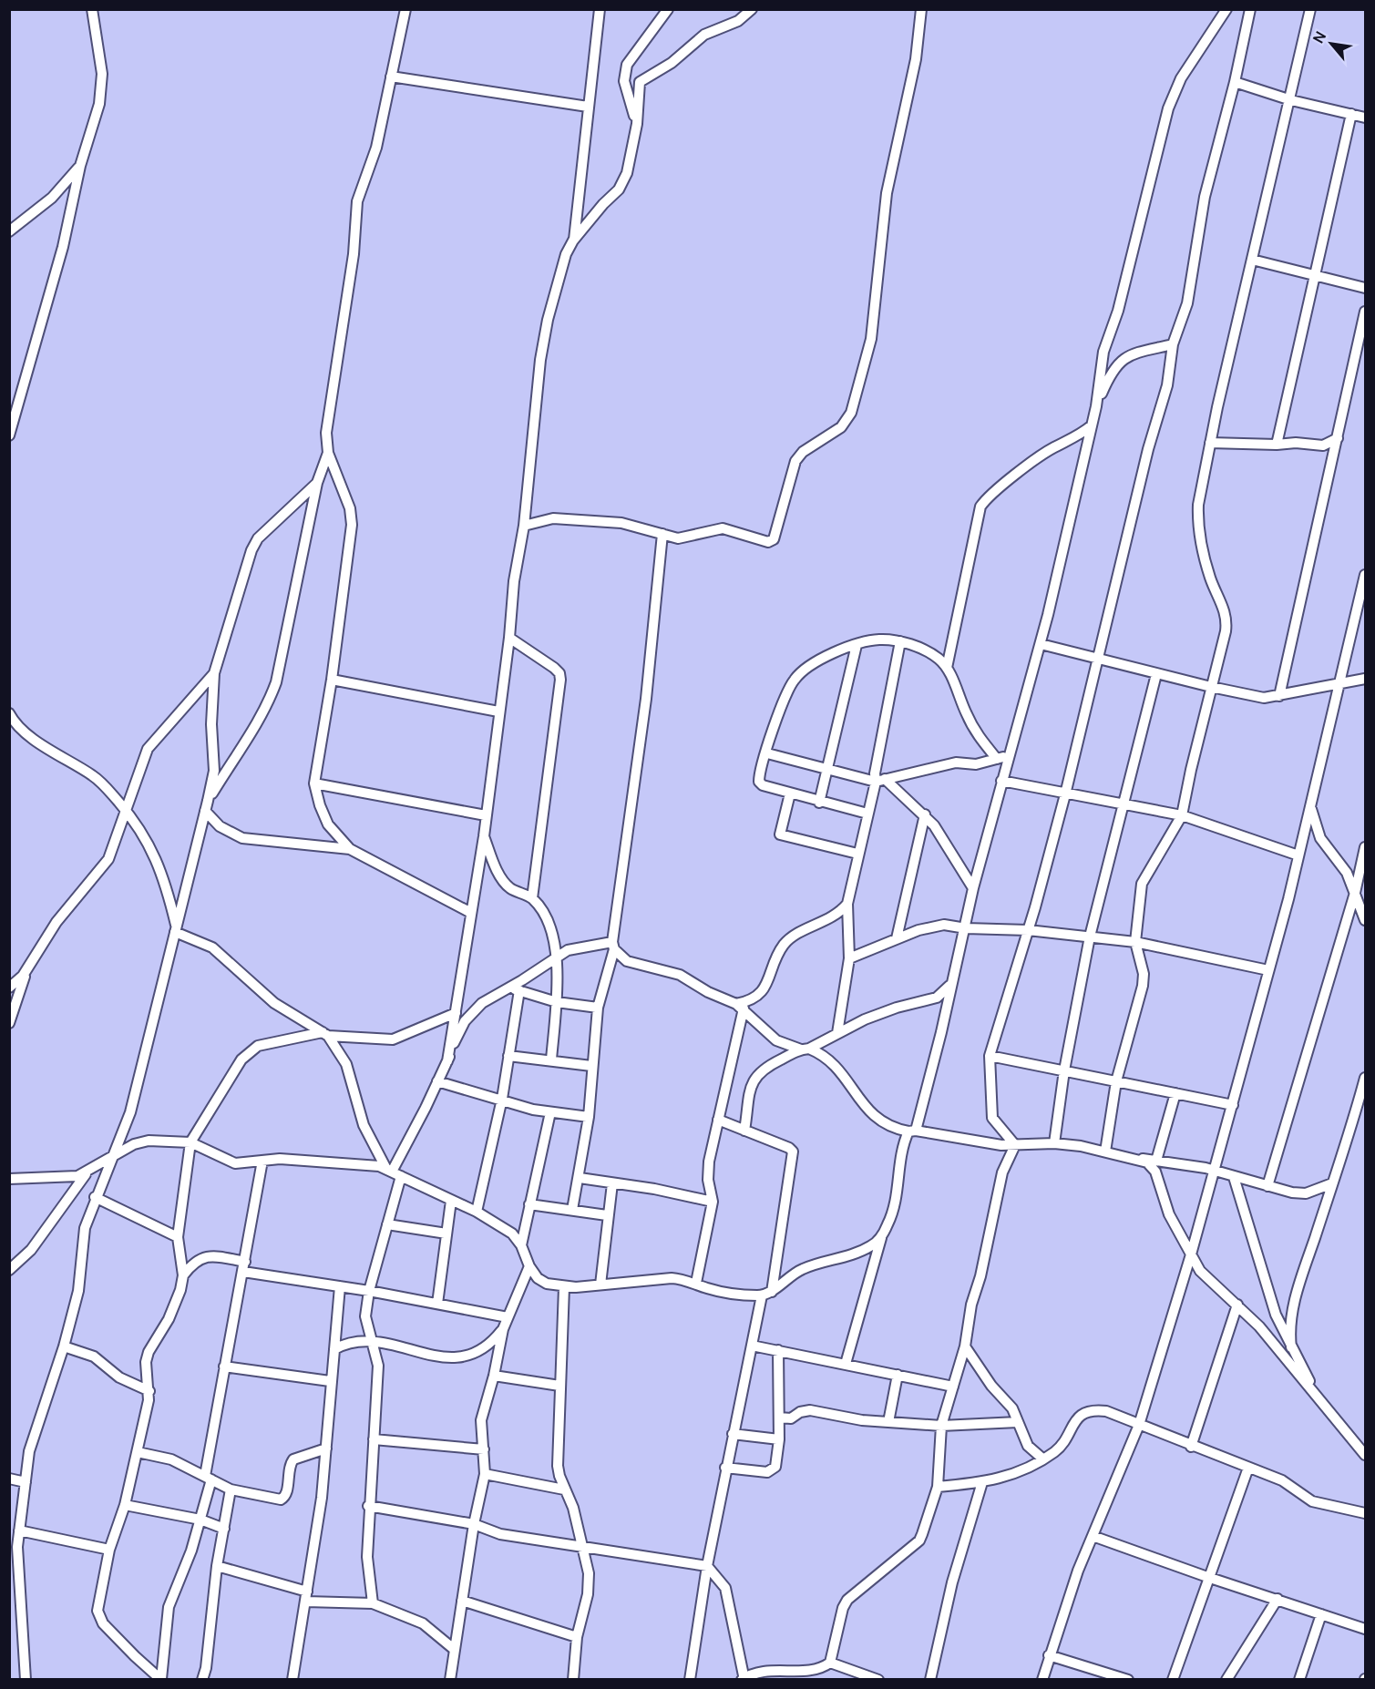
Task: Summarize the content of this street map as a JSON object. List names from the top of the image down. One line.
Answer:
{"north":"top left"}
